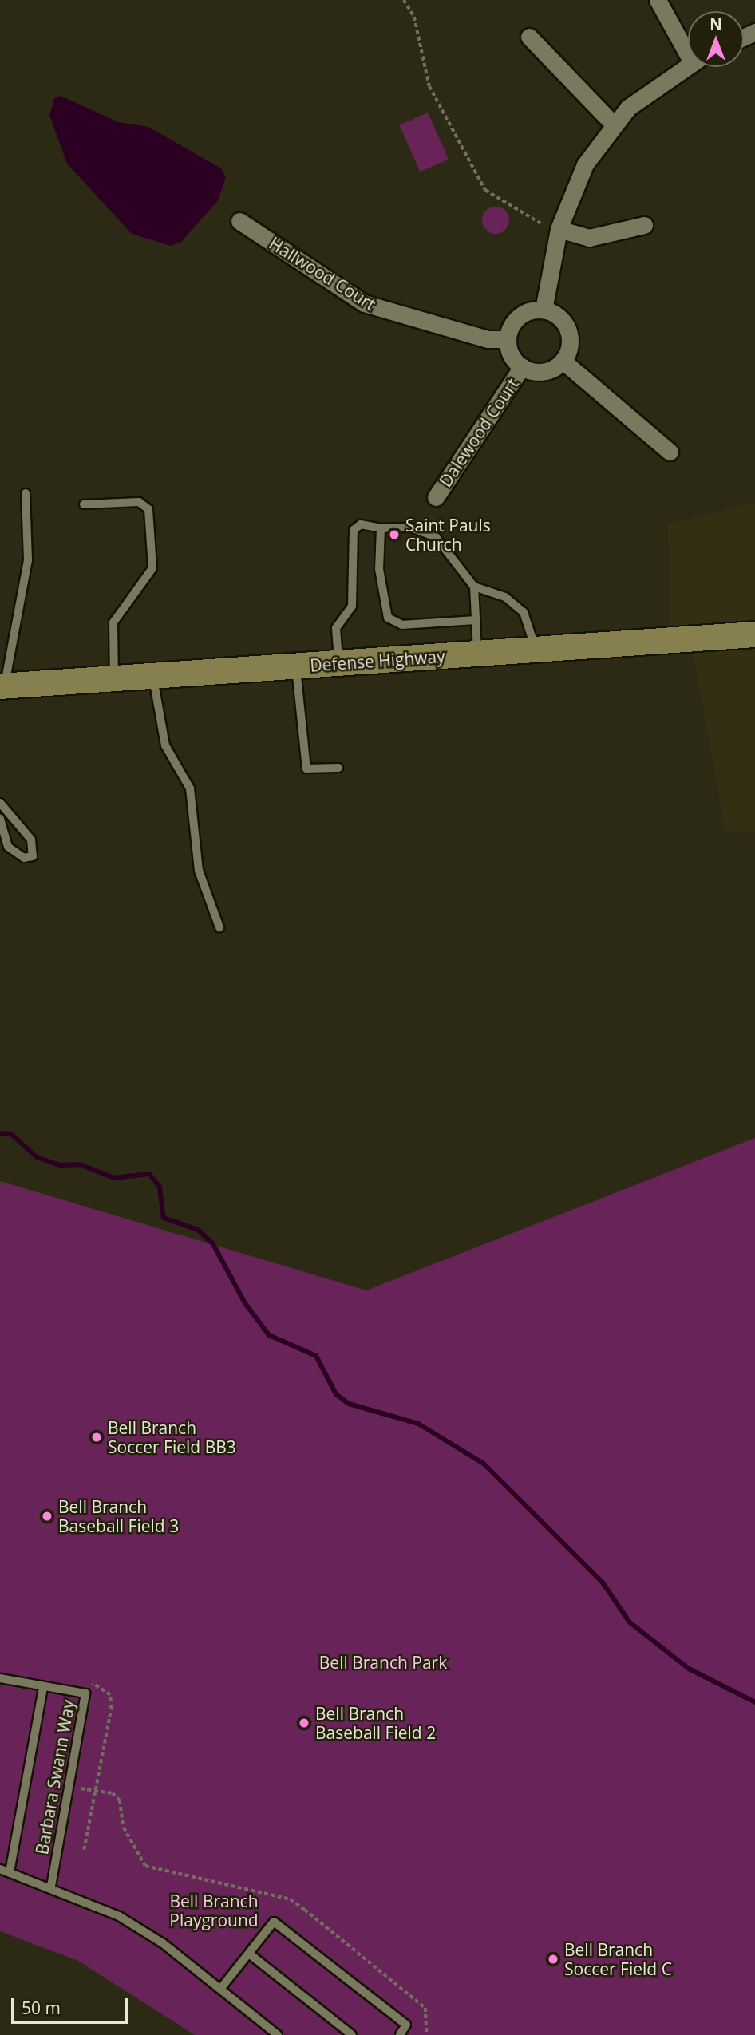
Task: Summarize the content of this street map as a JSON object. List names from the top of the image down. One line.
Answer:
{"streets":{"main road":["Defense Highway"],"street":["Hallwood Court","Dalewood Court"],"lane":["Barbara Swann Way"]},"crossings":[["Hallwood Court","Dalewood Court"]],"parks":["Bell Branch Park","Bell Branch Playground"],"places":["Saint Pauls Church","Bell Branch Soccer Field BB3","Bell Branch Baseball Field 3","Bell Branch Baseball Field 2","Bell Branch Soccer Field C"],"scale_bar":"50 m","north":"top"}
